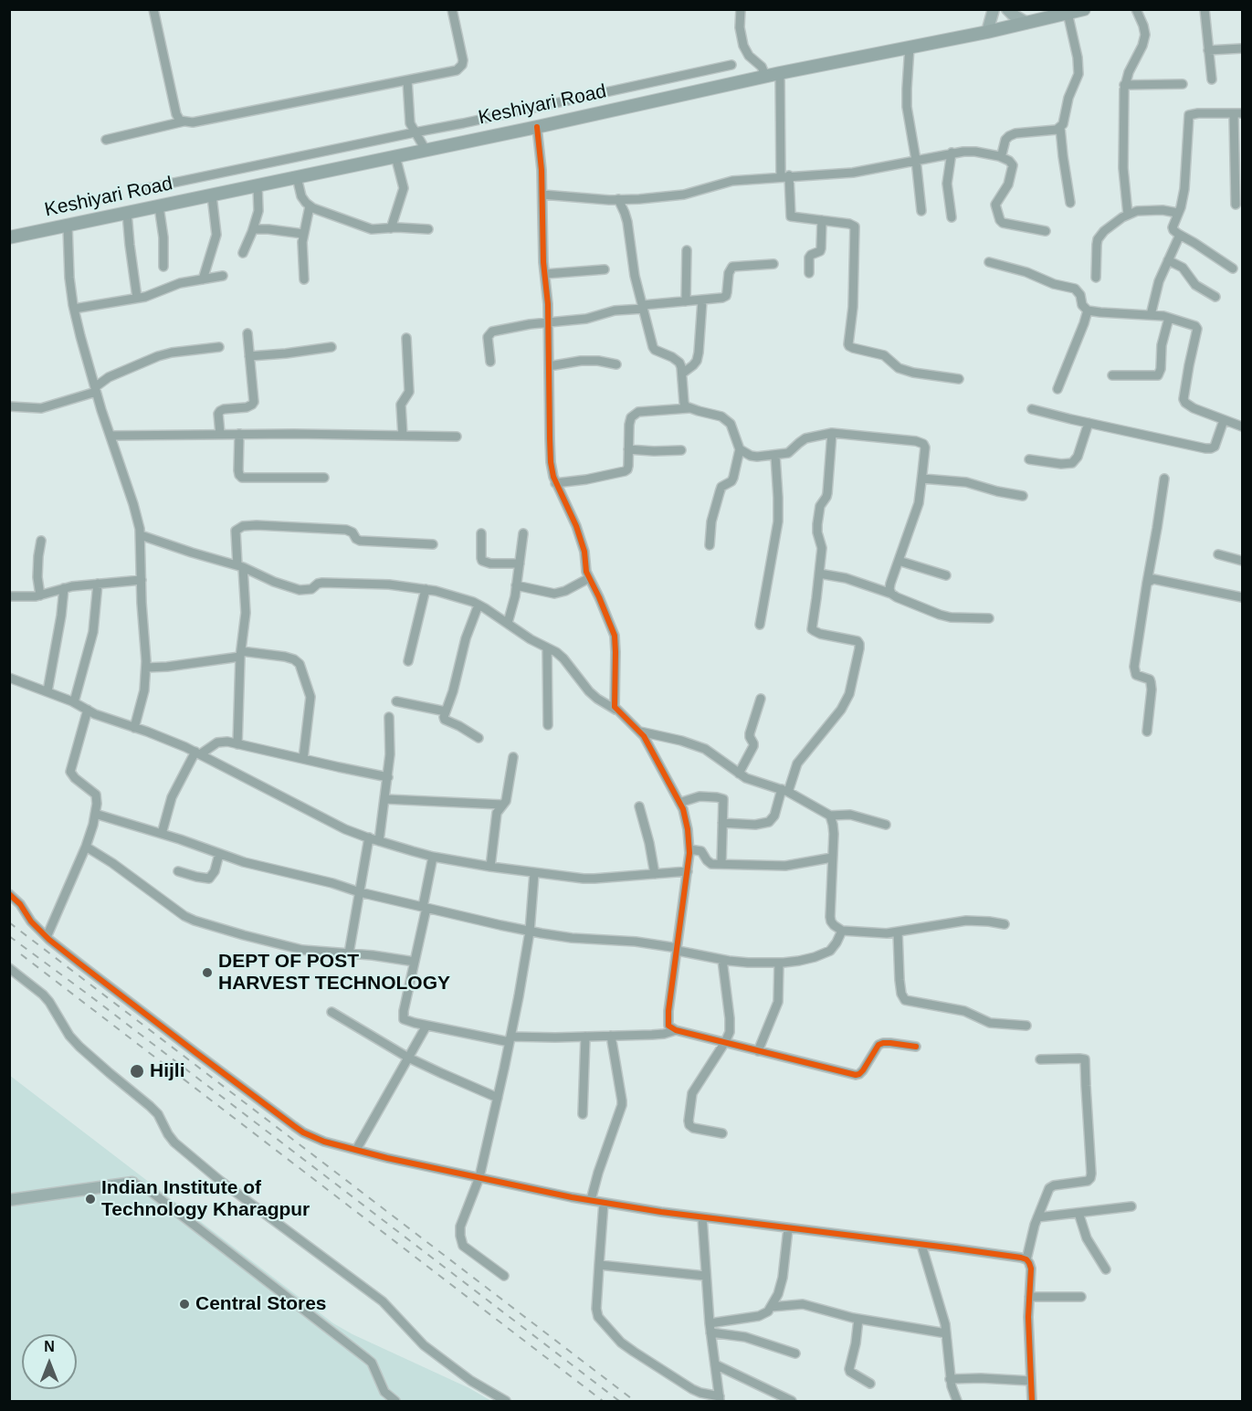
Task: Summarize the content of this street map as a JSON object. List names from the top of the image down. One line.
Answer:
{"streets":{"main road":["Keshiyari Road"]},"places":["DEPT OF POST HARVEST TECHNOLOGY","Hijli","Indian Institute of Technology Kharagpur","Central Stores"],"north":"top"}
